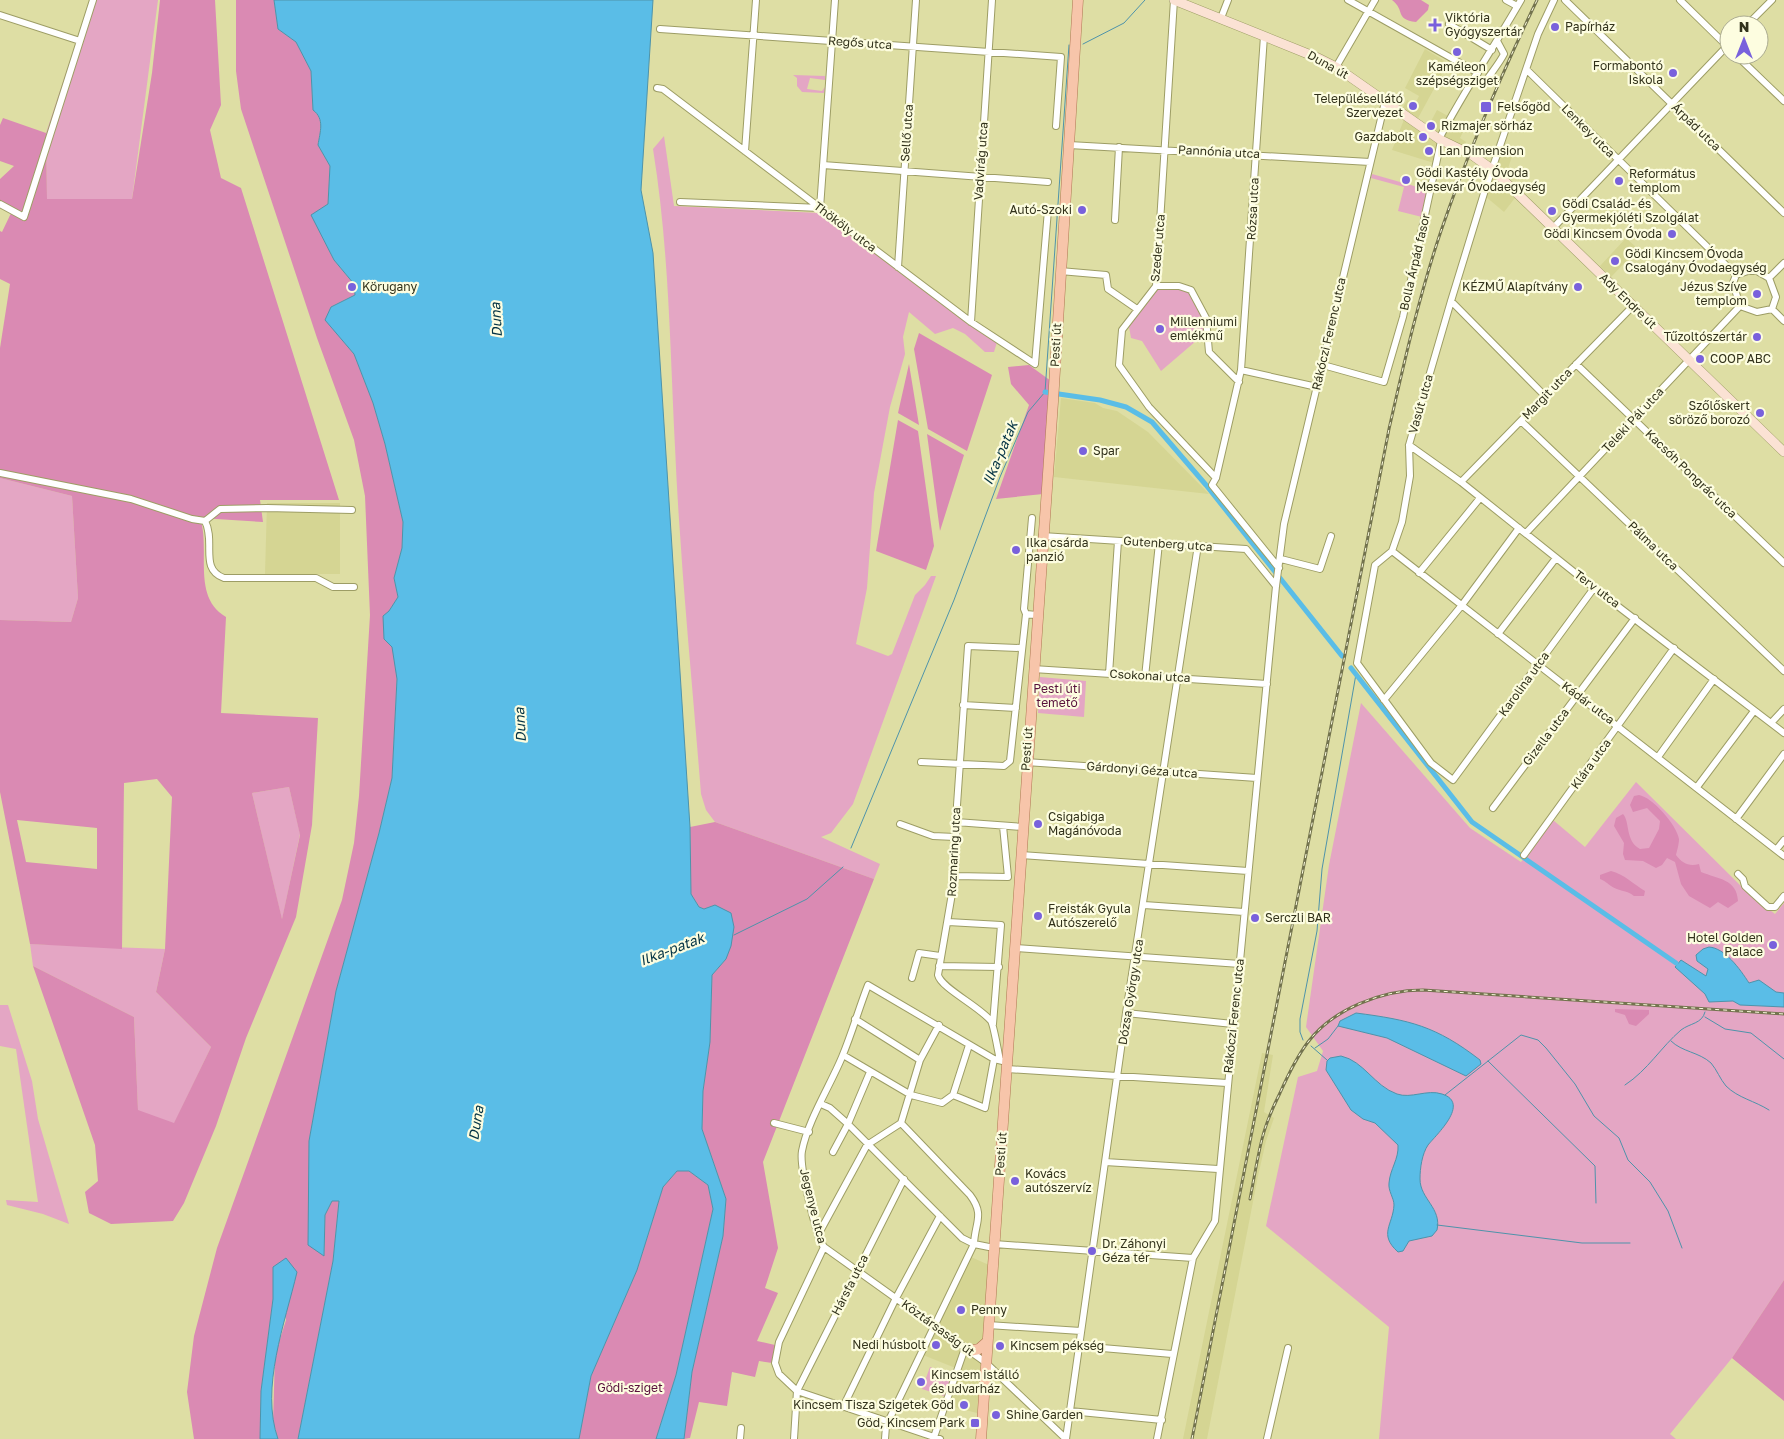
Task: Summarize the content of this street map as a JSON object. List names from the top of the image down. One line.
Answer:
{"streets":{"main road":["Pesti út"],"street":["Regős utca","Duna út","Árpád utca","Lenkey utca","Sellő utca","Pannónia utca","Vadvirág utca","Rózsa utca","Thököly utca","Szeder utca","Bolla Árpád fasor","Ady Endre út","Rákóczi Ferenc utca","Margit utca","Vasút utca","Teleki Pál utca","Kacsóh Pongrác utca","Gutenberg utca","Pálma utca","Terv utca","Csokonai utca","Karolina utca","Kádár utca","Gizella utca","Klára utca","Gárdonyi Géza utca","Rozmaring utca","Dózsa György utca","Jegenye utca","Hársfa utca","Köztársaság út"]},"crossings":[["Regős utca","Sellő utca"],["Regős utca","Vadvirág utca"],["Duna út","Rózsa utca"],["Duna út","Szeder utca"],["Duna út","Bolla Árpád fasor"],["Duna út","Ady Endre út"],["Duna út","Rákóczi Ferenc utca"],["Lenkey utca","Vasút utca"],["Lenkey utca","Teleki Pál utca"],["Sellő utca","Thököly utca"],["Pannónia utca","Rózsa utca"],["Pannónia utca","Szeder utca"],["Pannónia utca","Rákóczi Ferenc utca"],["Pannónia utca","Pesti út"],["Vadvirág utca","Thököly utca"],["Rózsa utca","Szeder utca"],["Bolla Árpád fasor","Rákóczi Ferenc utca"],["Ady Endre út","Margit utca"],["Ady Endre út","Vasút utca"],["Ady Endre út","Teleki Pál utca"],["Rákóczi Ferenc utca","Gutenberg utca"],["Rákóczi Ferenc utca","Csokonai utca"],["Rákóczi Ferenc utca","Gárdonyi Géza utca"],["Pesti út","Gutenberg utca"],["Pesti út","Csokonai utca"],["Pesti út","Gárdonyi Géza utca"],["Pesti út","Köztársaság út"],["Margit utca","Kacsóh Pongrác utca"],["Margit utca","Pálma utca"],["Margit utca","Terv utca"],["Vasút utca","Terv utca"],["Vasút utca","Karolina utca"],["Vasút utca","Kádár utca"],["Teleki Pál utca","Kacsóh Pongrác utca"],["Teleki Pál utca","Pálma utca"],["Teleki Pál utca","Terv utca"],["Gutenberg utca","Dózsa György utca"],["Terv utca","Karolina utca"],["Terv utca","Gizella utca"],["Terv utca","Klára utca"],["Csokonai utca","Dózsa György utca"],["Karolina utca","Kádár utca"],["Kádár utca","Gizella utca"],["Kádár utca","Klára utca"],["Gárdonyi Géza utca","Dózsa György utca"],["Dózsa György utca","Köztársaság út"],["Jegenye utca","Hársfa utca"],["Jegenye utca","Köztársaság út"],["Hársfa utca","Köztársaság út"]],"water":["Duna","Ilka-patak"],"parks":["Pesti úti temető","Gödi-sziget"],"places":{"health":["Viktória Gyógyszertár"],"other":["Papírház","Kaméleon szépségsziget","Formabontó Iskola","Településellátó Szervezet","Rizmajer sörház","Gazdabolt","Lan Dimension","Gödi Kastély Óvoda Mesevár Óvodaegység","Református templom","Autó-Szoki","Gödi Család- és Gyermekjóléti Szolgálat","Gödi Kincsem Óvoda","Gödi Kincsem Óvoda Csalogány Óvodaegység","Körugany","KÉZMŰ Alapítvány","Jézus Szíve templom","Millenniumi emlékmű","Tűzoltószertár","COOP ABC","Szőlőskert söröző borozó","Spar","Ilka csárda panzió","Csigabiga Magánóvoda","Freisták Gyula Autószerelő","Serczli BAR","Hotel Golden Palace","Kovács autószervíz","Dr. Záhonyi Géza tér","Penny","Nedi húsbolt","Kincsem pékség","Kincsem istálló és udvarház","Kincsem Tisza Szigetek Göd","Shine Garden"],"transit":["Felsőgöd","Göd, Kincsem Park"]},"north":"top"}
